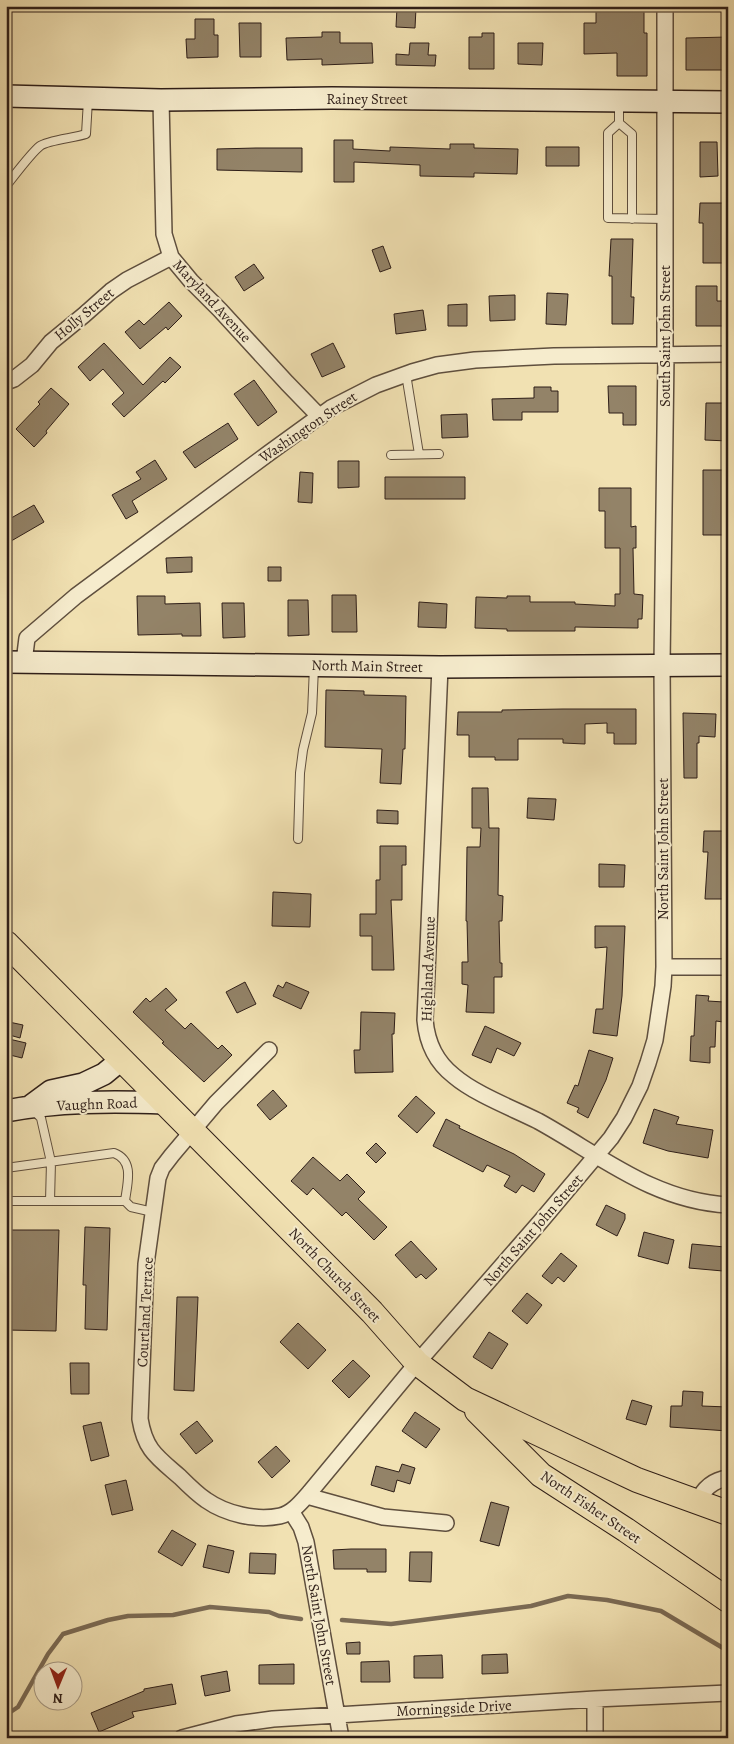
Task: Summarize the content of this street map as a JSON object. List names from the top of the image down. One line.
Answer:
{"streets":{"main road":["North Church Street","North Fisher Street"],"street":["Rainey Street","Maryland Avenue","Holly Street","South Saint John Street","Washington Street","North Main Street","North Saint John Street","Highland Avenue","Vaughn Road","Courtland Terrace","Morningside Drive"]},"crossings":[["Rainey Street","Maryland Avenue"],["Rainey Street","South Saint John Street"],["Maryland Avenue","Holly Street"],["Maryland Avenue","Washington Street"],["South Saint John Street","Washington Street"],["South Saint John Street","North Main Street"],["South Saint John Street","North Saint John Street"],["Washington Street","North Main Street"],["North Main Street","North Saint John Street"],["North Main Street","Highland Avenue"],["North Saint John Street","Highland Avenue"],["North Saint John Street","North Church Street"],["North Saint John Street","Courtland Terrace"],["North Saint John Street","Morningside Drive"],["Vaughn Road","North Church Street"],["North Church Street","Courtland Terrace"],["North Church Street","North Fisher Street"]],"north":"bottom"}
